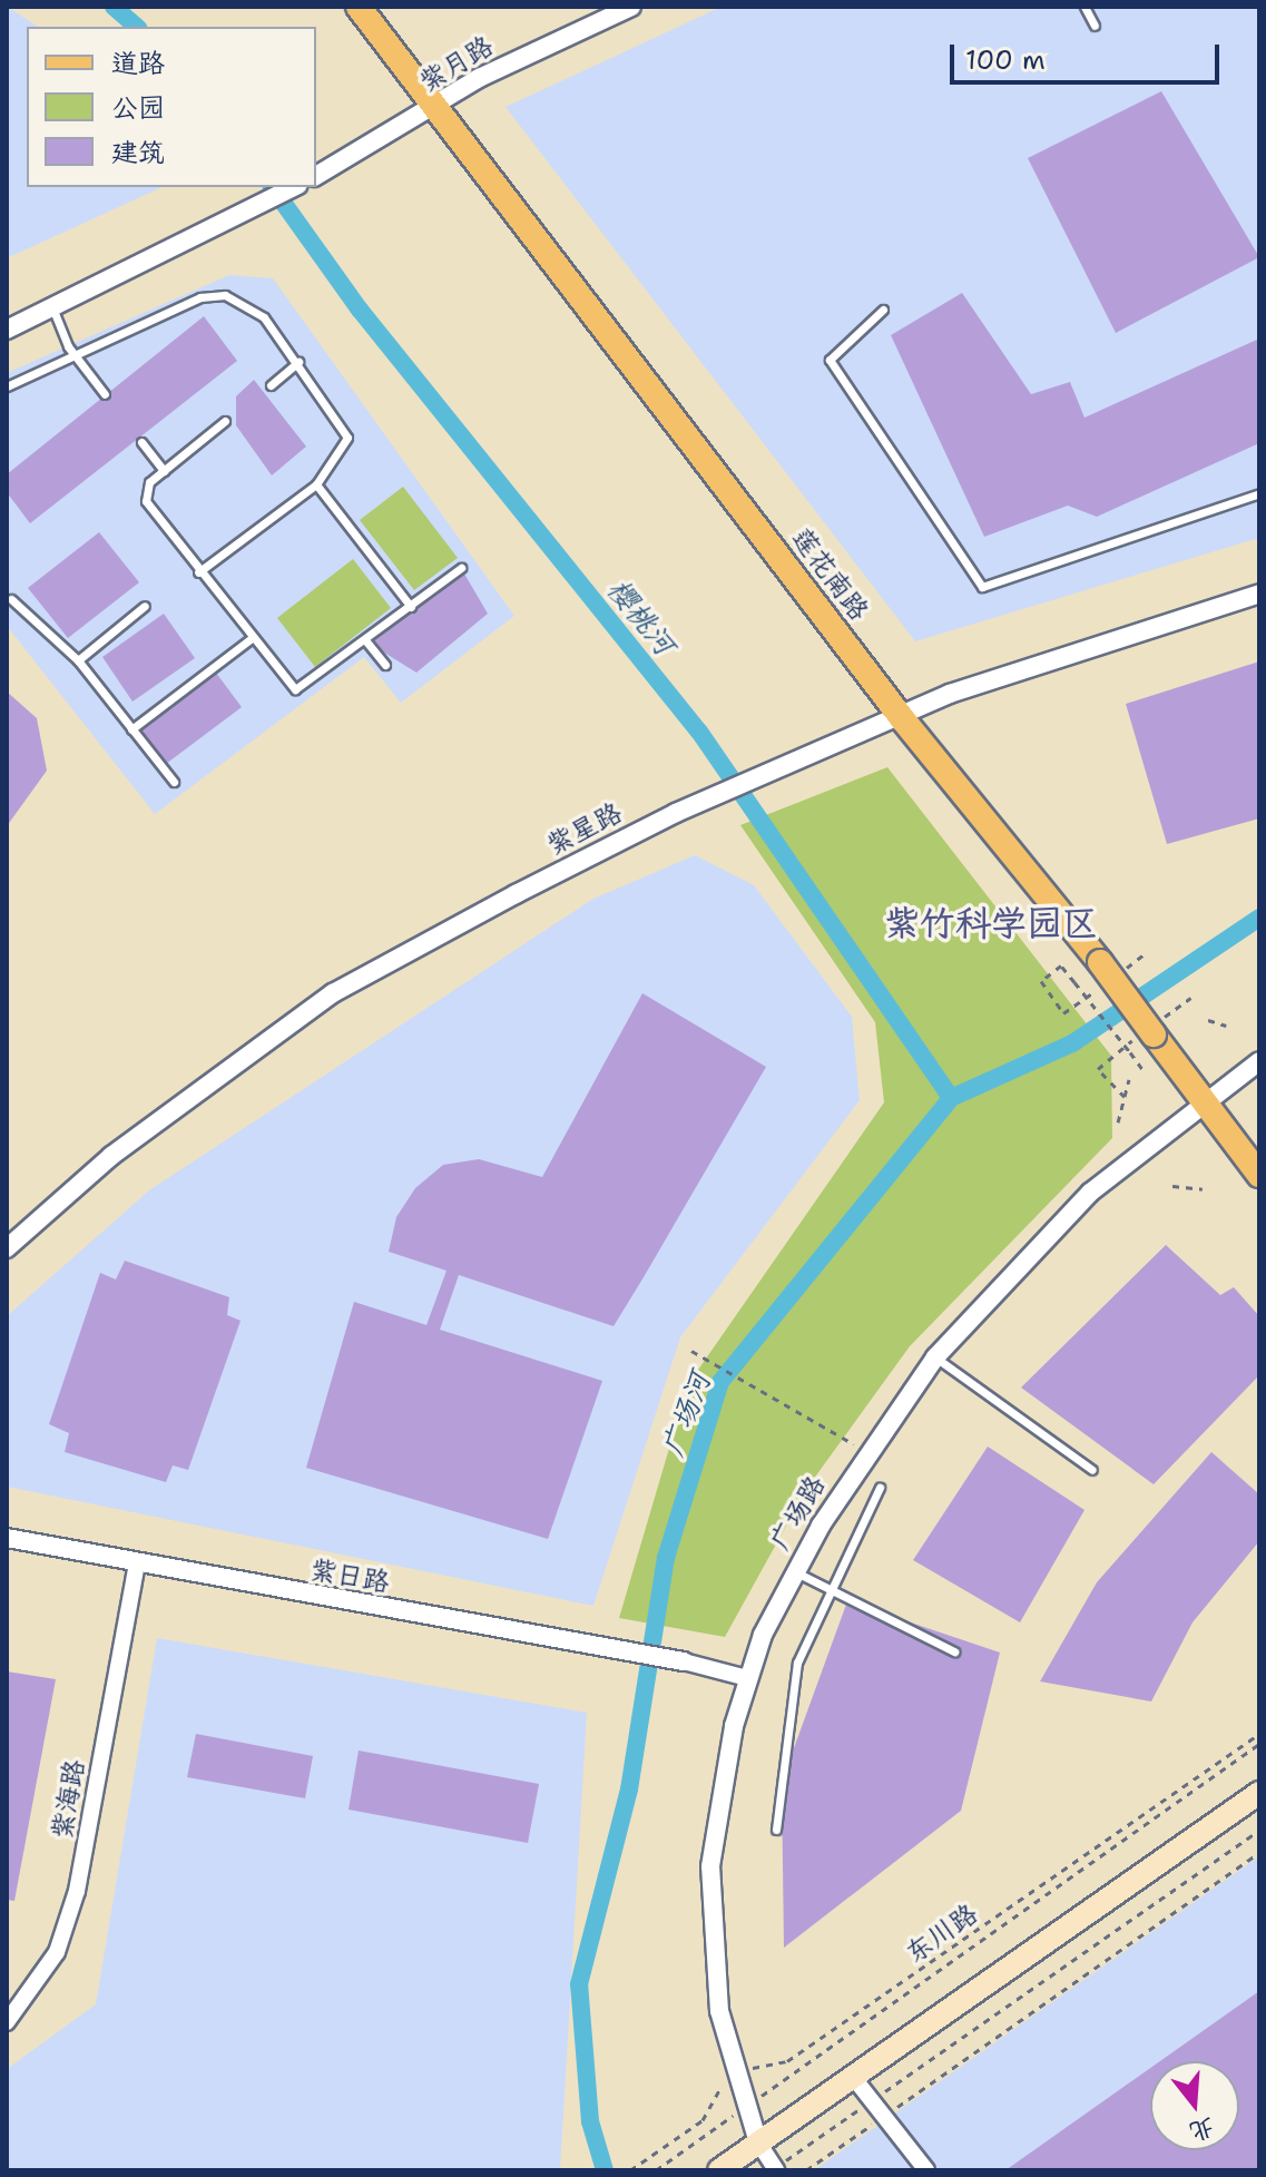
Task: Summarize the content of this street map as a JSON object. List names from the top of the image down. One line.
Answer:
{"streets":{"main road":["莲花南路"],"street":["紫月路","紫星路","广场路","紫日路","紫海路"],"path":["东川路"]},"crossings":[["紫月路","莲花南路"],["莲花南路","紫星路"],["莲花南路","广场路"],["广场路","东川路"],["紫日路","紫海路"]],"districts":["紫竹科学园区"],"water":["樱桃河","广场河"],"legend":["道路","公园","建筑"],"scale_bar":"100 m","north":"bottom"}
